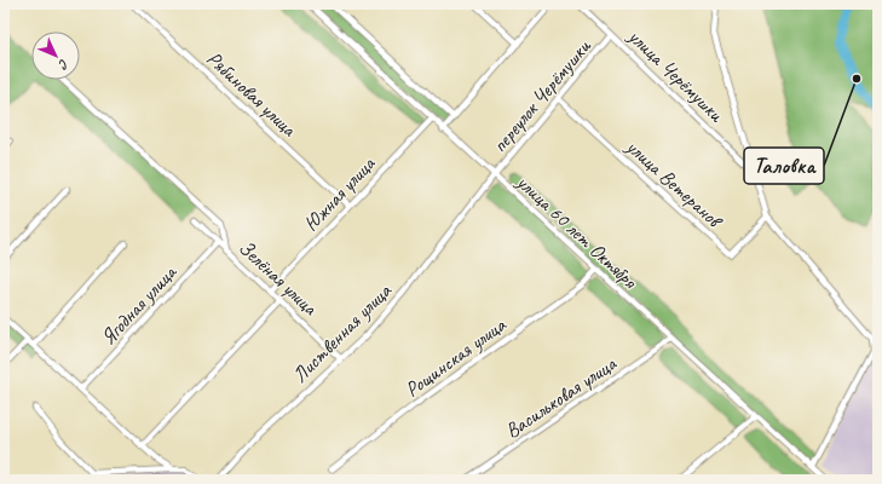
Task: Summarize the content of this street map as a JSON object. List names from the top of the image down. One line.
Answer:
{"streets":{"street":["улица Черёмушки","Рябиновая улица","переулок Черёмушки","улица Ветеранов","Южная улица","улица 60 лет Октября","Зелёная улица","Ягодная улица","Лиственная улица","Рощинская улица","Васильковая улица"]},"crossings":[["улица Черёмушки","переулок Черёмушки"],["Рябиновая улица","Южная улица"],["переулок Черёмушки","улица Ветеранов"],["переулок Черёмушки","улица 60 лет Октября"],["переулок Черёмушки","Лиственная улица"],["Южная улица","улица 60 лет Октября"],["Южная улица","Зелёная улица"],["улица 60 лет Октября","Лиственная улица"],["улица 60 лет Октября","Рощинская улица"],["улица 60 лет Октября","Васильковая улица"],["Зелёная улица","Ягодная улица"],["Зелёная улица","Лиственная улица"]],"places":["Таловка"],"north":"bottom right"}
